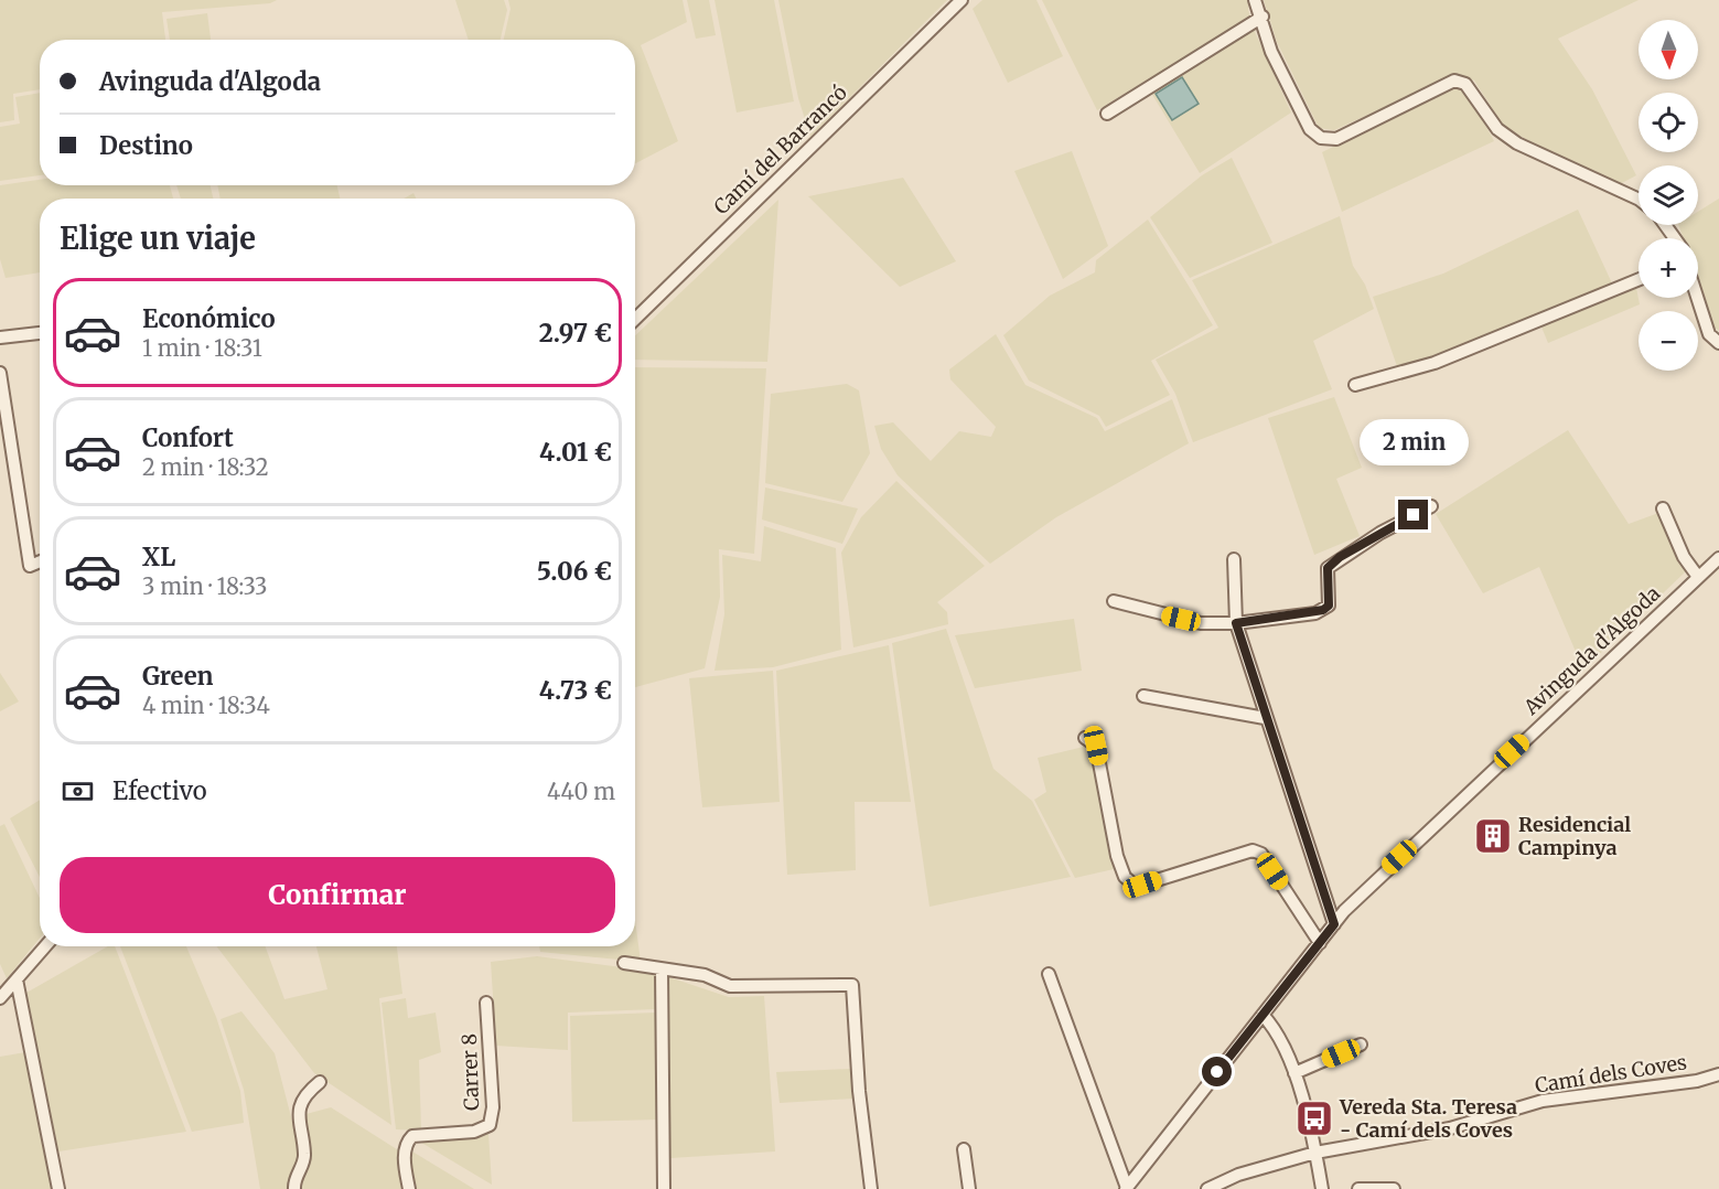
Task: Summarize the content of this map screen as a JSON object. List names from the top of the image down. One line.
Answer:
{"streets":{"street":["Camí del Barrancó","Avinguda d'Algoda","Carrer 8","Camí dels Coves"]},"places":{"building":["Residencial Campinya"],"bus stop":["Vereda Sta. Teresa - Camí dels Coves"]},"north":"bottom","page":{"map_buttons":["+","−"],"banner":["Avinguda d'Algoda","Destino"],"heading":"Elige un viaje","list":[{"name":"Económico","note":"1 min · 18:31","value":"2.97 €"},{"name":"Confort","note":"2 min · 18:32","value":"4.01 €"},{"name":"XL","note":"3 min · 18:33","value":"5.06 €"},{"name":"Green","note":"4 min · 18:34","value":"4.73 €"}],"bubble":"2 min","pay":["Efectivo","440 m"],"buttons":"Confirmar"}}
